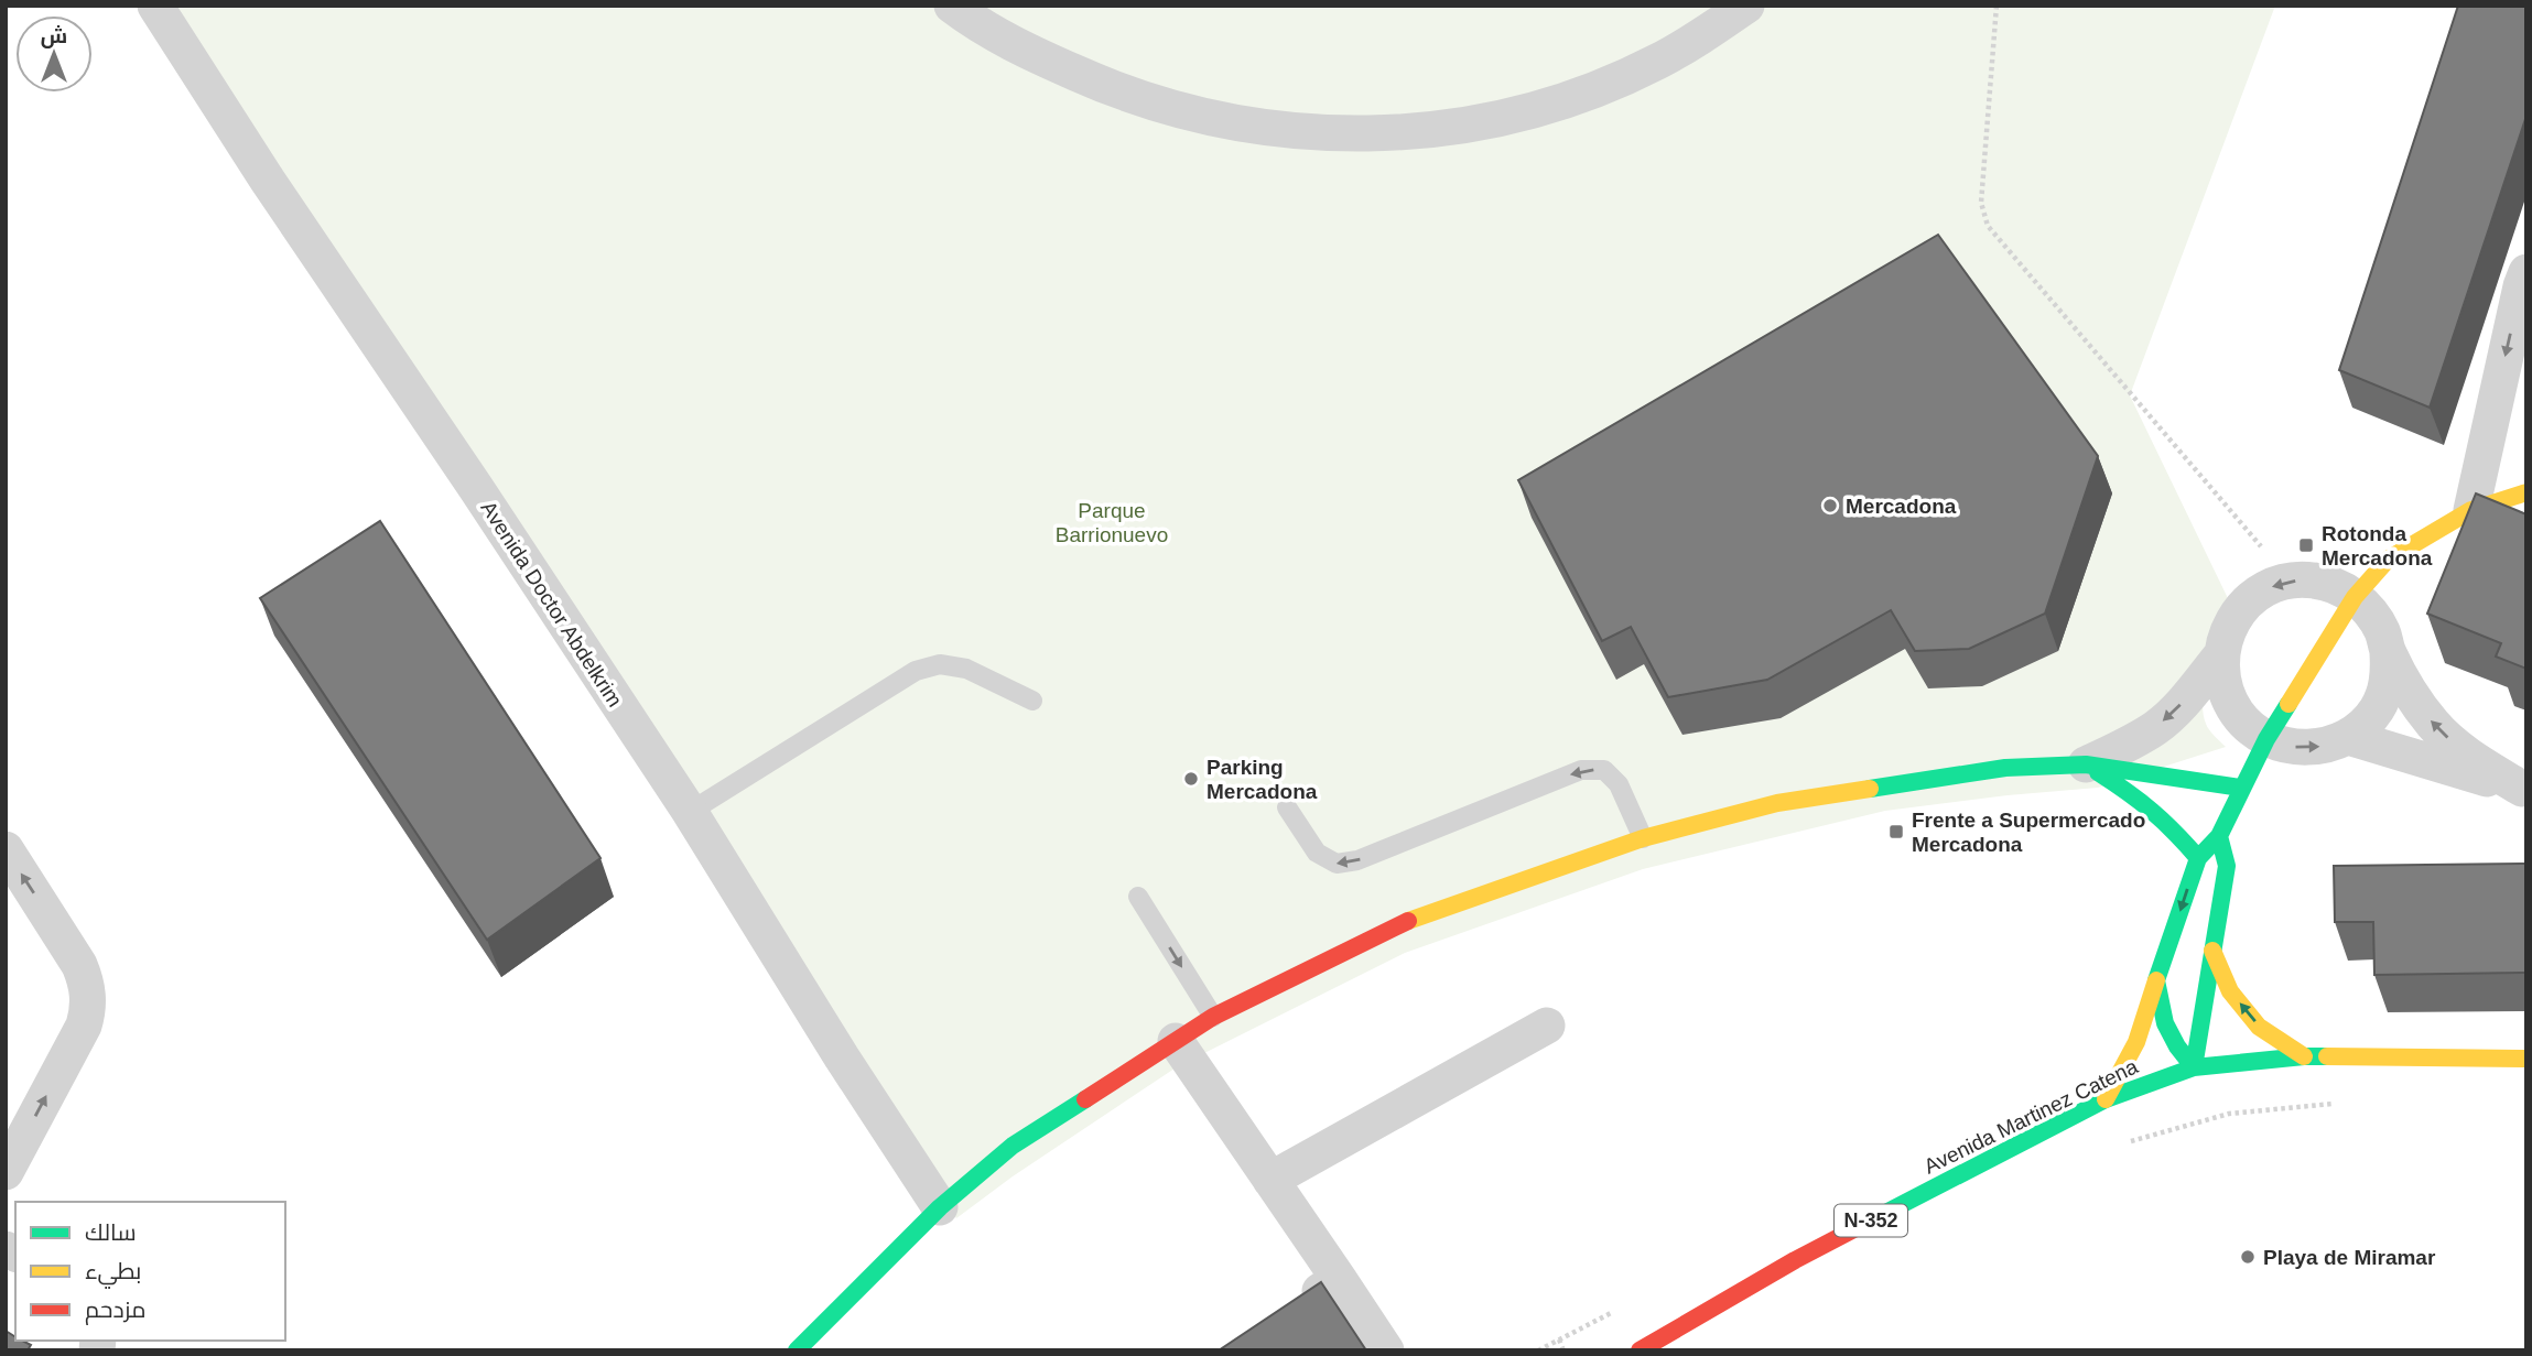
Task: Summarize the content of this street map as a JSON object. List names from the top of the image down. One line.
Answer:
{"streets":{"main road":["Avenida Martinez Catena","N-352"],"street":["Avenida Doctor Abdelkrim"]},"parks":["Parque Barrionuevo"],"places":{"other":["Mercadona","Parking Mercadona","Playa de Miramar"],"transit":["Rotonda Mercadona","Frente a Supermercado Mercadona"]},"legend":["سالك","بطيء","مزدحم"],"north":"top"}
